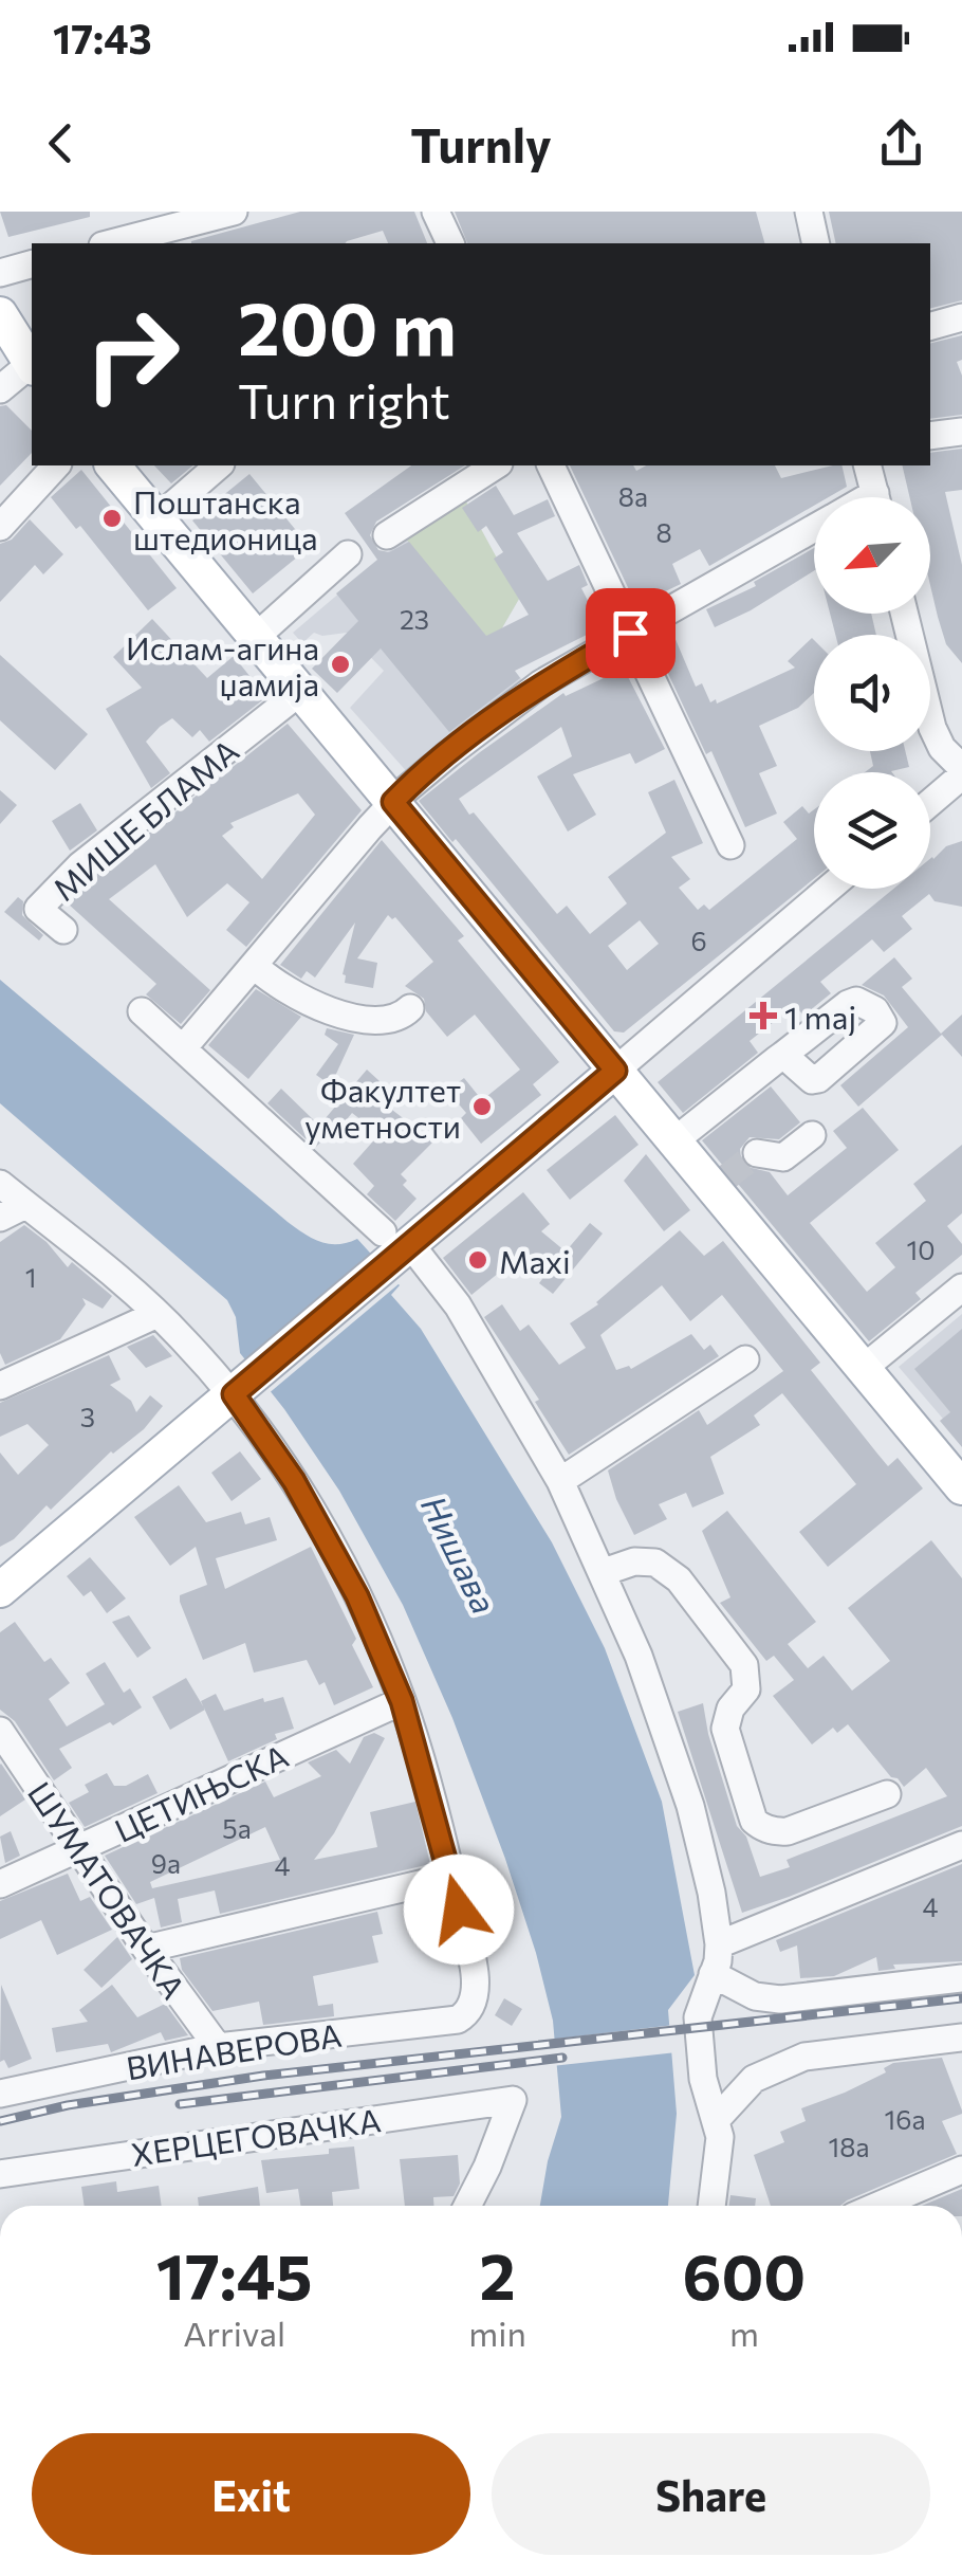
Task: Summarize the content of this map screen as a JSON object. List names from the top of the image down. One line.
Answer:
{"streets":{"street":["МИШЕ БЛАМА","ЦЕТИЊСКА","ШУМАТОВАЧКА","ВИНАВЕРОВА","ХЕРЦЕГОВАЧКА"]},"crossings":[["ЦЕТИЊСКА","ШУМАТОВАЧКА"],["ШУМАТОВАЧКА","ВИНАВЕРОВА"]],"water":["Нишава"],"places":{"other":["Поштанска штедионица","Ислам-агина џамија","Факултет уметности","Maxi"],"health":["1 maj"]},"house_numbers":["8a","8","23","6","10","1","3","5a","9a","4","4","16a","18a"],"north":"bottom left","page":{"status":"17:43","header":"Turnly","turn":["200 m","Turn right"],"eta":["17:45","Arrival","2","min","600","m"],"buttons":["Exit","Share"]}}
